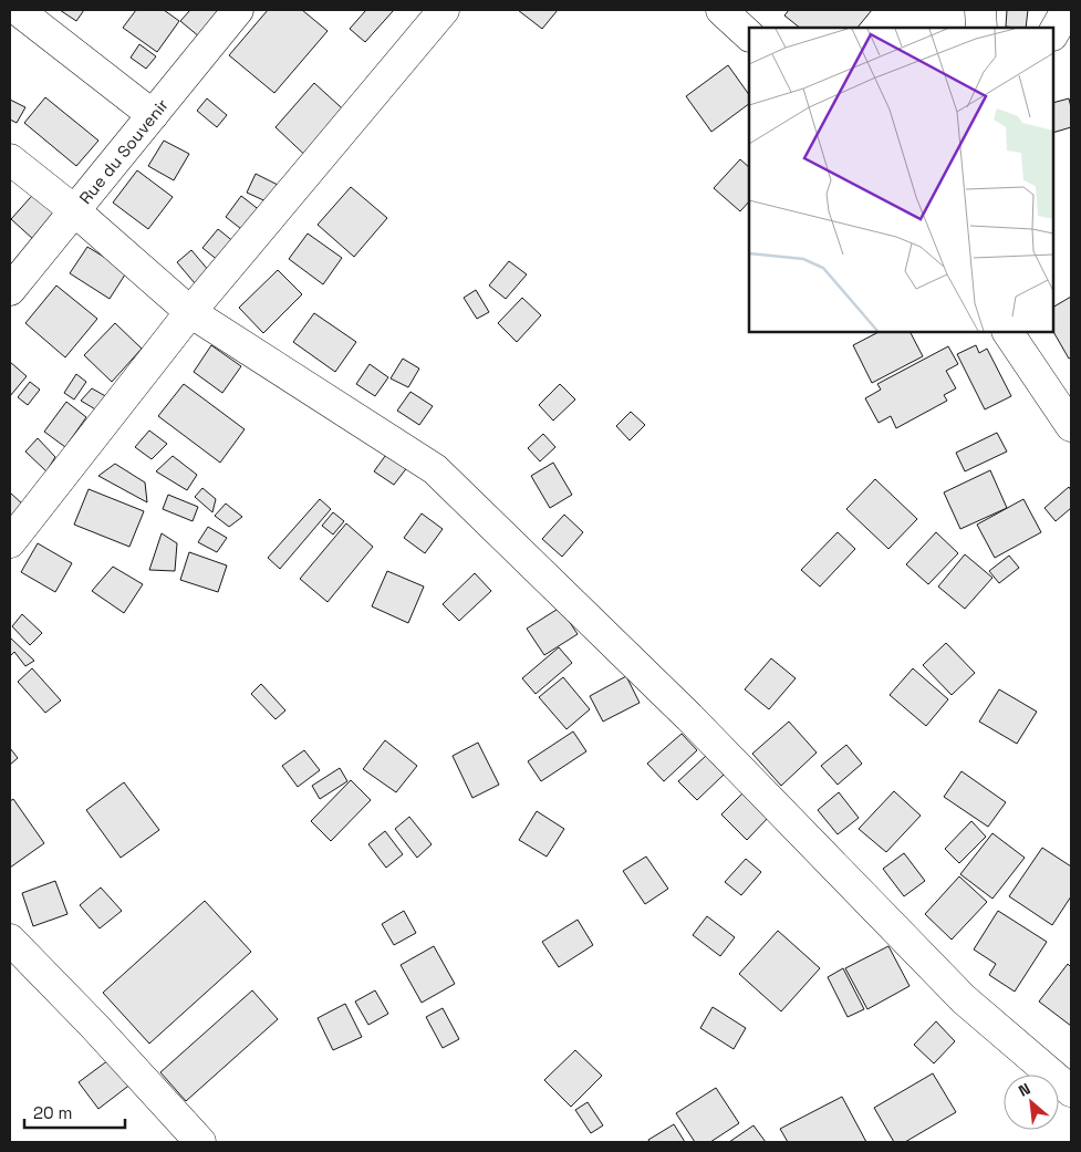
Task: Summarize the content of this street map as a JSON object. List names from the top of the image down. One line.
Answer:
{"streets":{"street":["Rue du Souvenir"]},"scale_bar":"20 m","north":"top left"}
